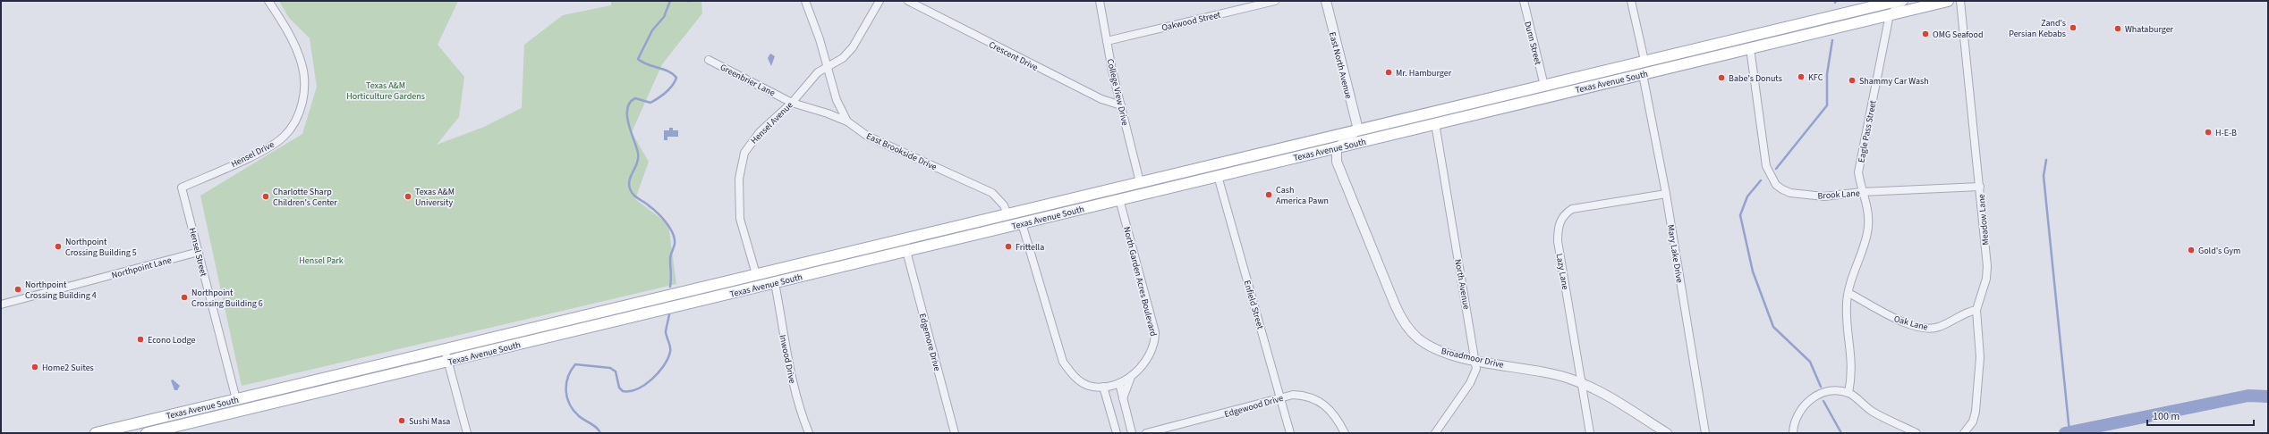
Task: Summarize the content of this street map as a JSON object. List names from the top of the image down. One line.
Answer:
{"streets":{"main road":["Texas Avenue South"],"street":["Oakwood Street","Dunn Street","Crescent Drive","East North Avenue","Greenbrier Lane","College View Drive","Hensel Avenue","Eagle Pass Street","East Brookside Drive","Hensel Drive","Brook Lane","Meadow Lane","Hensel Street","Mary Lake Drive","Northpoint Lane","Lazy Lane","North Garden Acres Boulevard","North Avenue","Enfield Street","Oak Lane","Edgemore Drive","Broadmoor Drive","Inwood Drive","Edgewood Drive"]},"crossings":[["Oakwood Street","College View Drive"],["Dunn Street","Texas Avenue South"],["Crescent Drive","College View Drive"],["East North Avenue","Texas Avenue South"],["Greenbrier Lane","Hensel Avenue"],["Greenbrier Lane","East Brookside Drive"],["Texas Avenue South","College View Drive"],["Texas Avenue South","Hensel Avenue"],["Texas Avenue South","Eagle Pass Street"],["Texas Avenue South","East Brookside Drive"],["Texas Avenue South","Brook Lane"],["Texas Avenue South","Hensel Street"],["Texas Avenue South","Mary Lake Drive"],["Texas Avenue South","North Garden Acres Boulevard"],["Texas Avenue South","North Avenue"],["Texas Avenue South","Enfield Street"],["Texas Avenue South","Edgemore Drive"],["Texas Avenue South","Broadmoor Drive"],["Texas Avenue South","Inwood Drive"],["Hensel Avenue","East Brookside Drive"],["Eagle Pass Street","Brook Lane"],["Eagle Pass Street","Oak Lane"],["Hensel Drive","Hensel Street"],["Brook Lane","Meadow Lane"],["Meadow Lane","Oak Lane"],["Hensel Street","Northpoint Lane"],["Mary Lake Drive","Lazy Lane"],["Lazy Lane","Broadmoor Drive"],["North Avenue","Broadmoor Drive"],["Enfield Street","Edgewood Drive"]],"parks":["Texas A&M Horticulture Gardens","Hensel Park"],"places":["Zand's Persian Kebabs","Whataburger","OMG Seafood","Mr. Hamburger","KFC","Babe's Donuts","Shammy Car Wash","H-E-B","Cash America Pawn","Charlotte Sharp Children's Center","Texas A&M University","Northpoint Crossing Building 5","Frittella","Gold's Gym","Northpoint Crossing Building 4","Northpoint Crossing Building 6","Econo Lodge","Home2 Suites","Sushi Masa"],"scale_bar":"100 m"}
